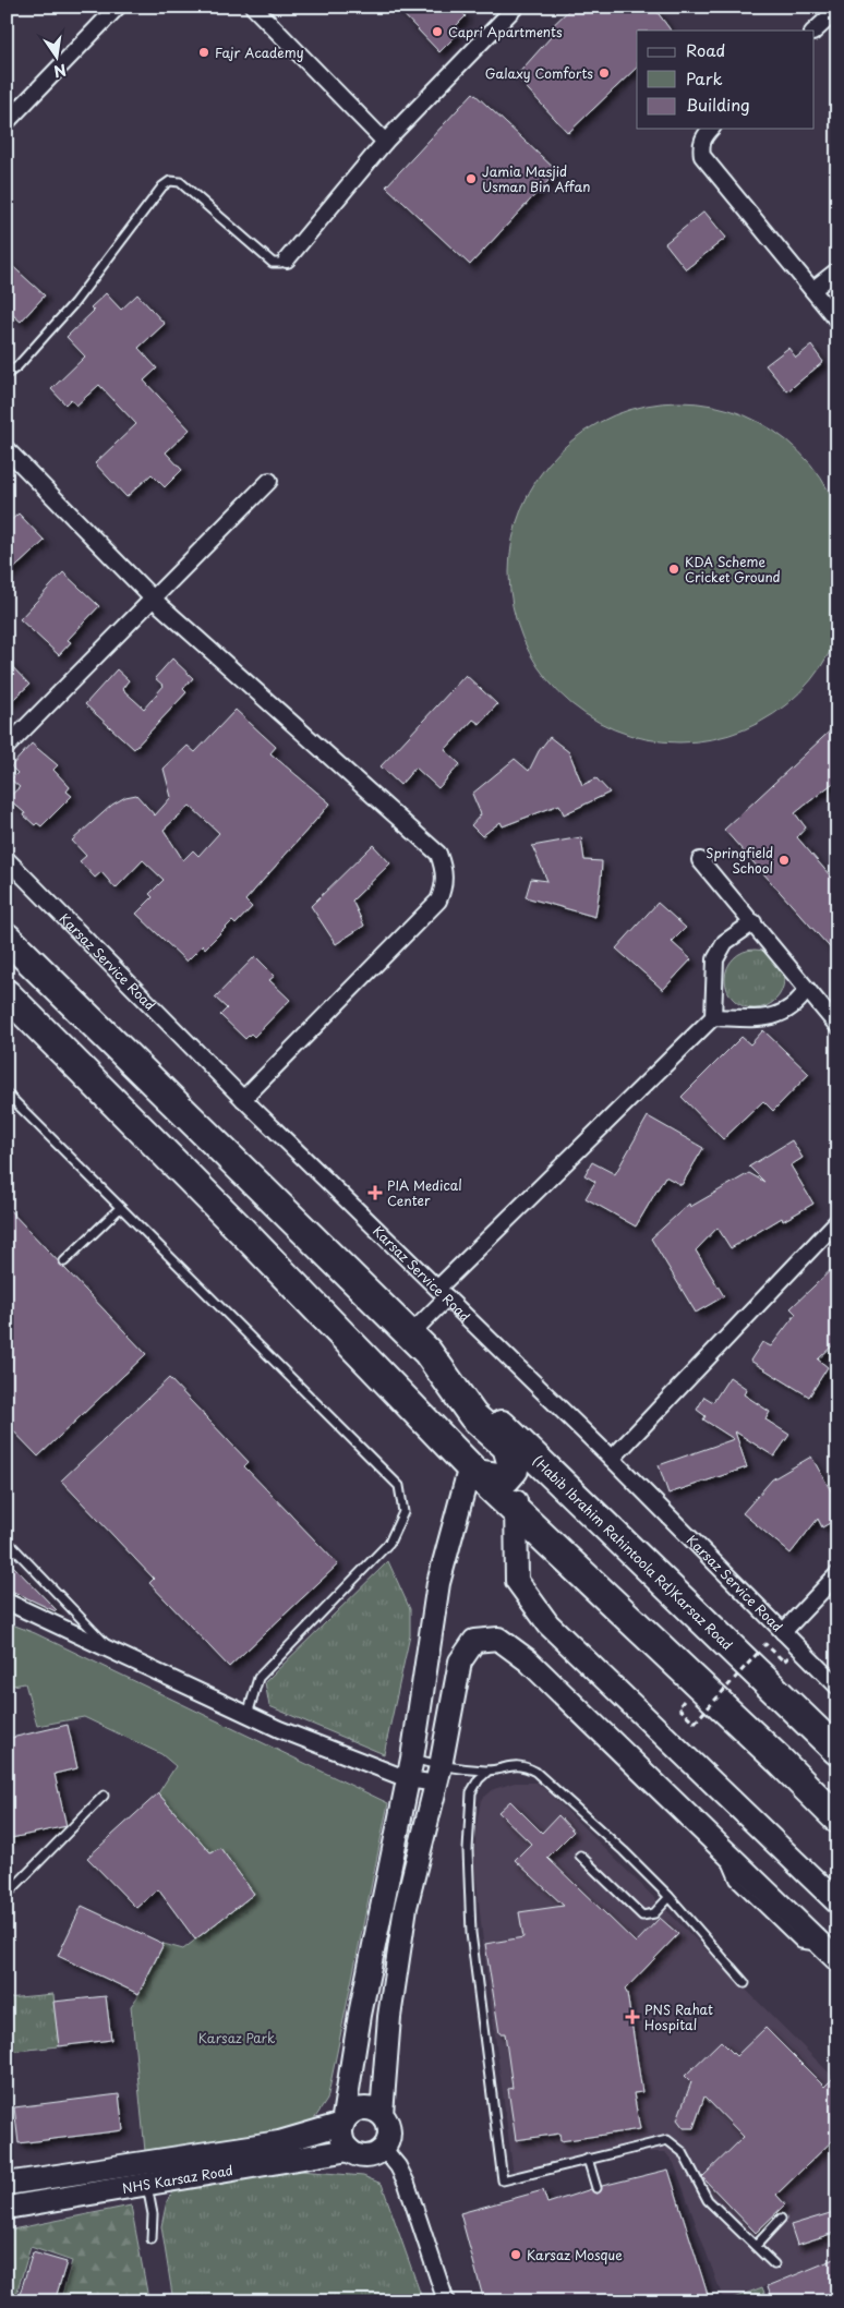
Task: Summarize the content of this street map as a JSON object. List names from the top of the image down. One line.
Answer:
{"streets":{"highway":["(Habib Ibrahim Rahintoola Rd)Karsaz Road"],"street":["Karsaz Service Road","NHS Karsaz Road"]},"parks":["Karsaz Park"],"places":{"other":["Capri Apartments","Fajr Academy","Galaxy Comforts","Jamia Masjid Usman Bin Affan","KDA Scheme Cricket Ground","Springfield School","Karsaz Mosque"],"health":["PIA Medical Center","PNS Rahat Hospital"]},"legend":["Road","Park","Building"],"north":"bottom"}
